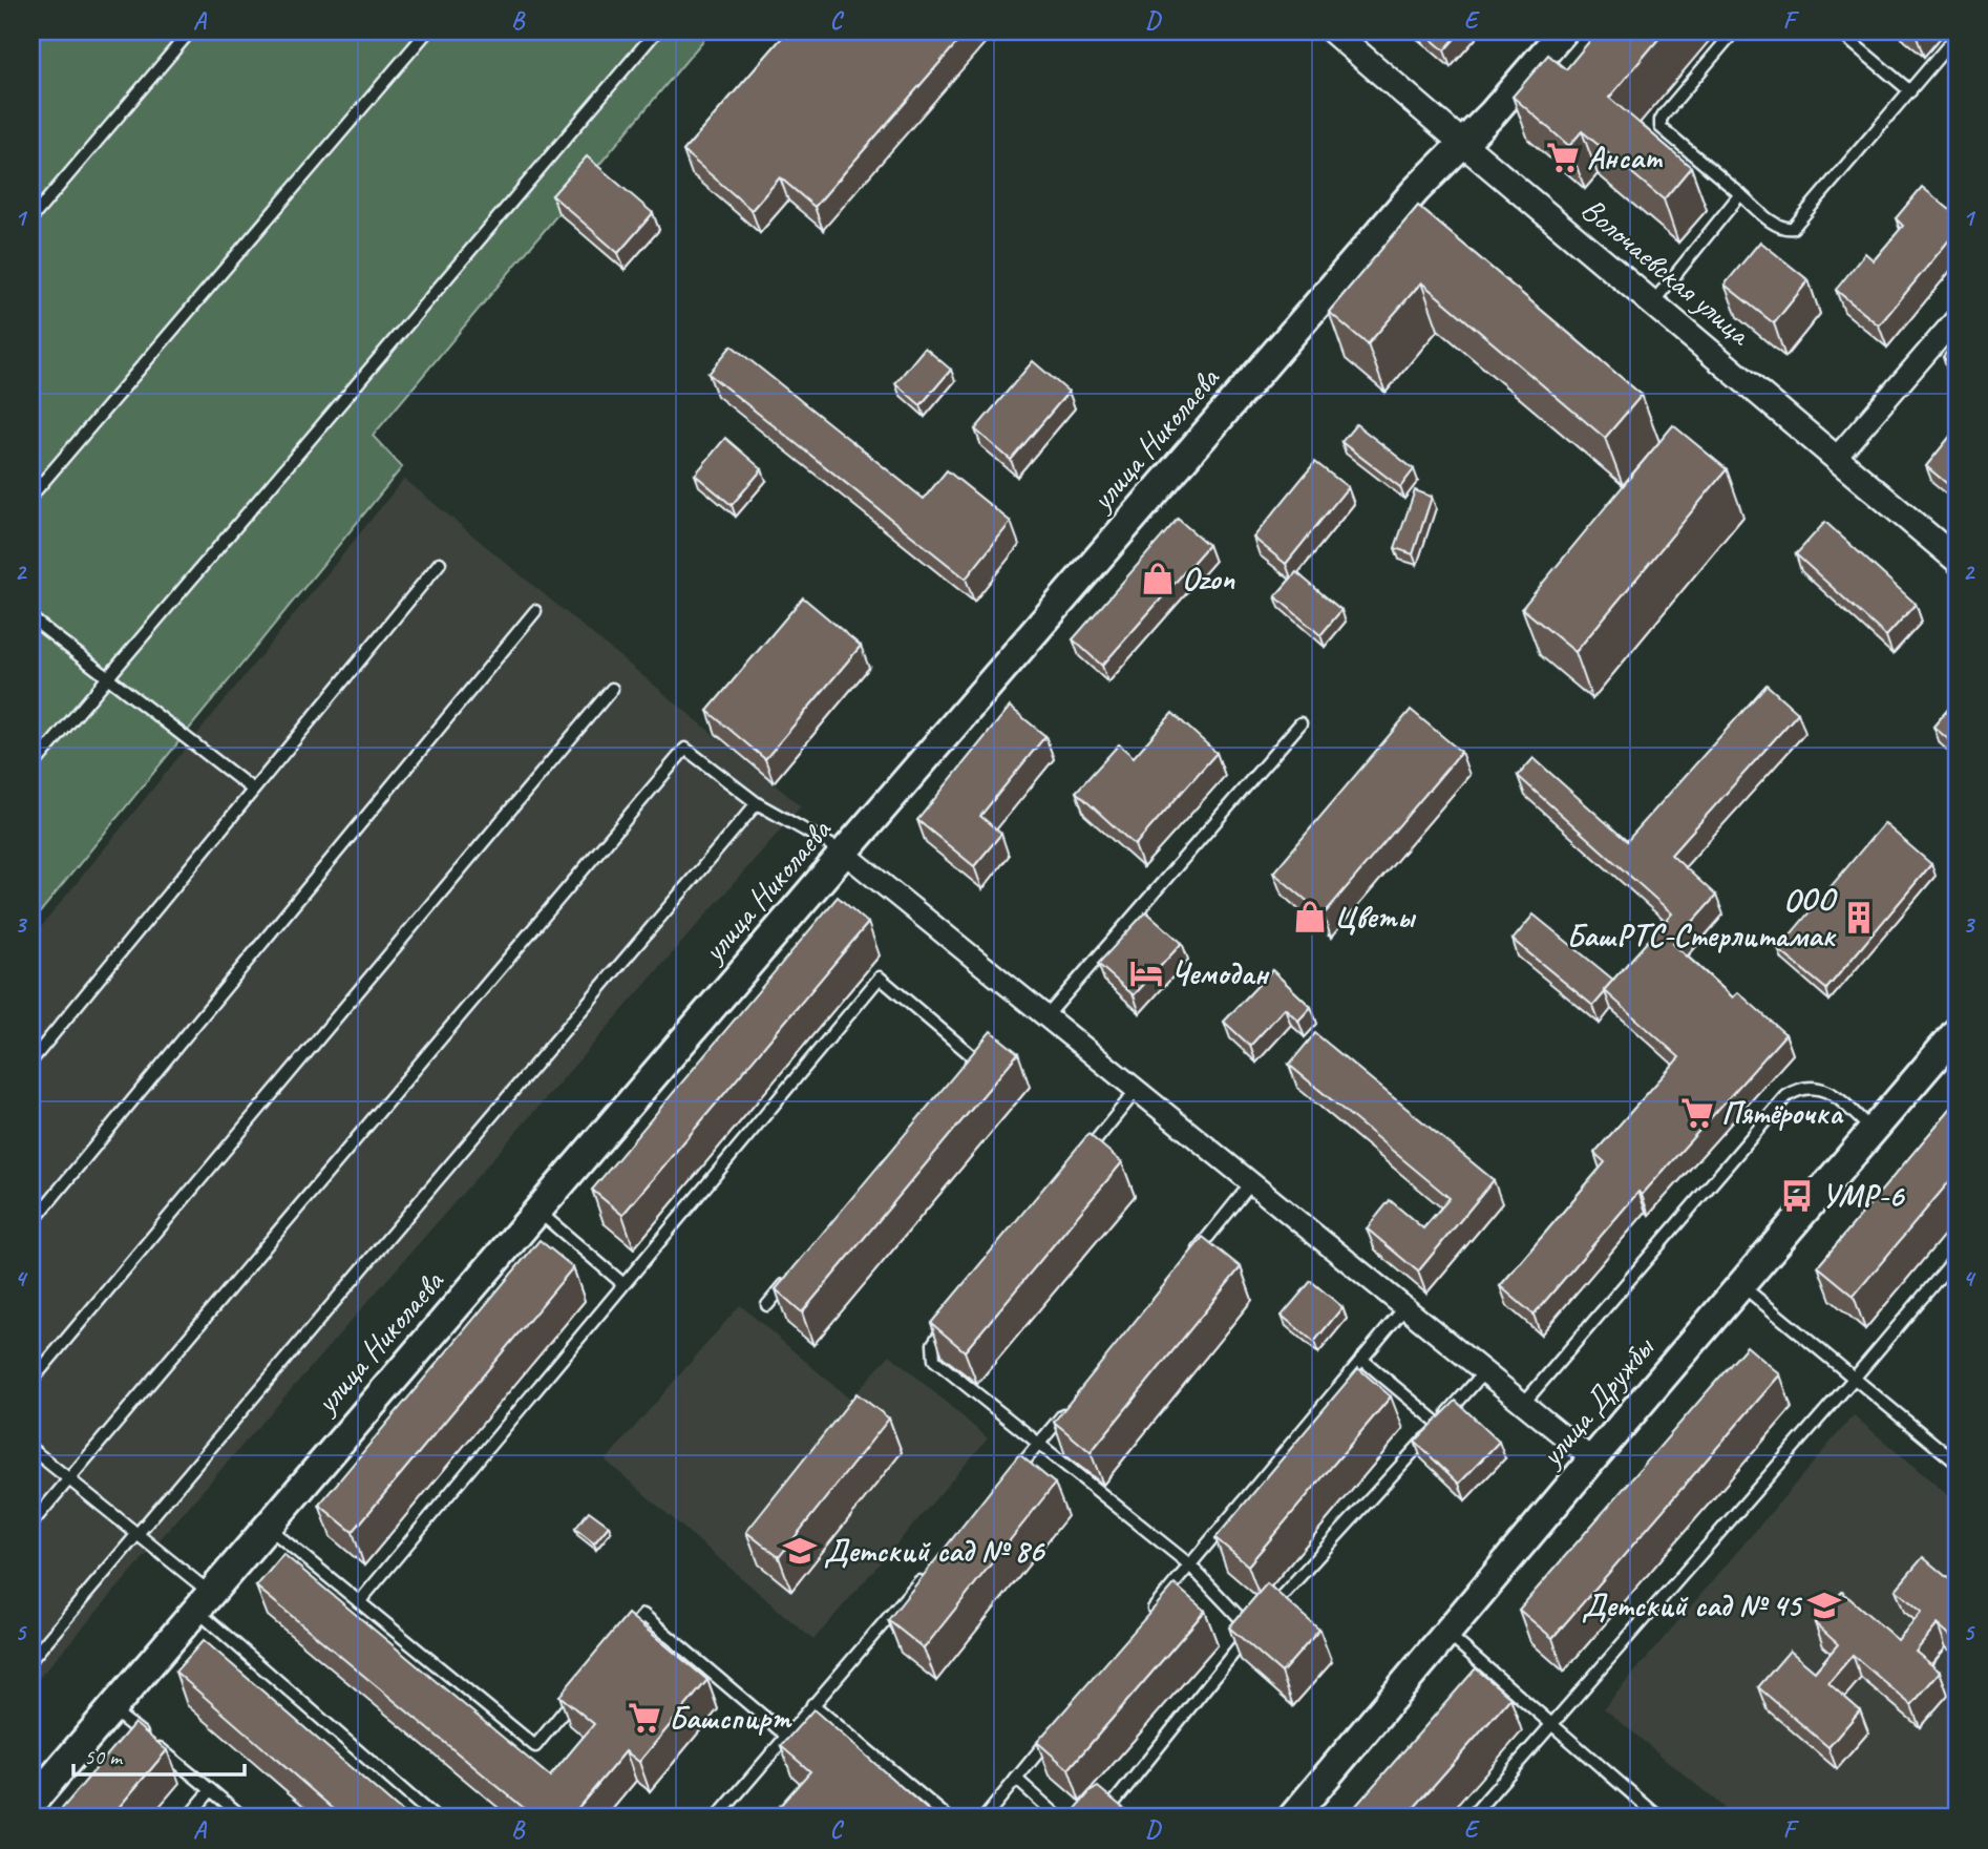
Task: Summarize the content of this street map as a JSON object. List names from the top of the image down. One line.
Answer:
{"streets":{"main road":["улица Николаева","улица Дружбы"],"street":["Волочаевская улица"]},"crossings":[["Волочаевская улица","улица Николаева"]],"places":{"supermarket":["Ансат","Пятёрочка","Башспирт"],"shop":["Ozon","Цветы"],"building":["ООО БашРТС-Стерлитамак"],"hotel":["Чемодан"],"bus stop":["УМР-6"],"school or university":["Детский сад № 86","Детский сад № 45"]},"scale_bar":"50 m","grid":{"columns":["A","B","C","D","E","F"],"rows":["1","2","3","4","5"]}}
